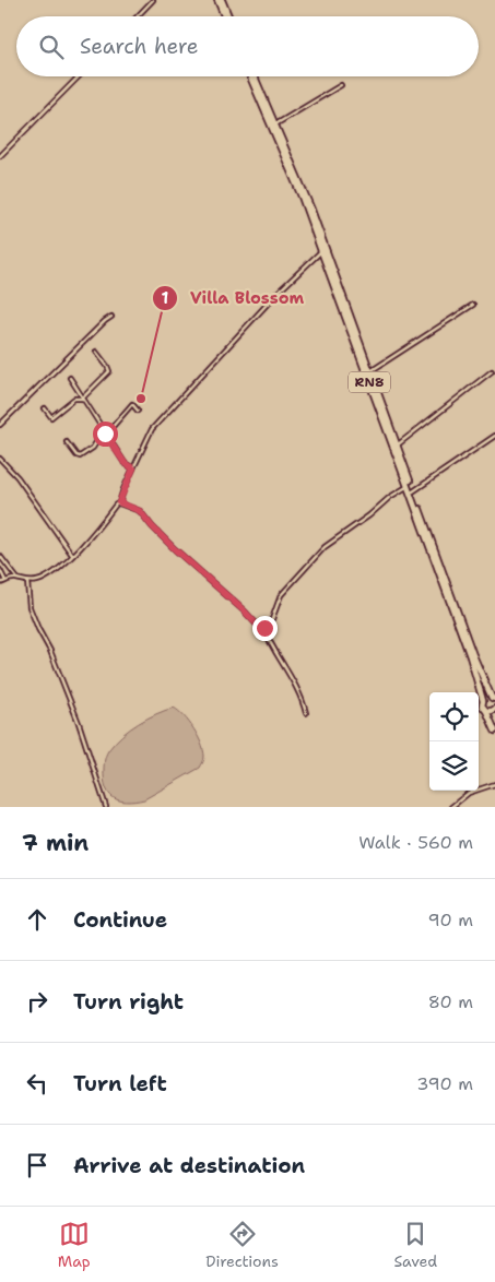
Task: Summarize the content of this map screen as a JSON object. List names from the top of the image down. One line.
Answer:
{"streets":{"highway":["RN8"]},"places":["Villa Blossom"],"page":{"search":"Search here","heading":["7 min","Walk · 560 m"],"list":[["Continue","90 m"],["Turn right","80 m"],["Turn left","390 m"],"Arrive at destination"],"nav":["Map","Directions","Saved"]}}
